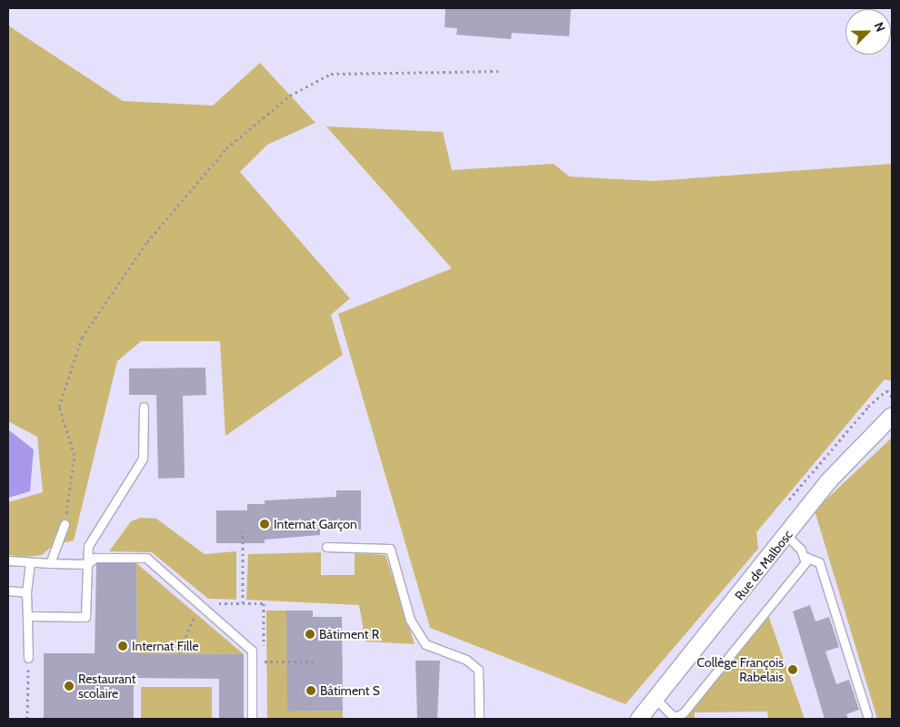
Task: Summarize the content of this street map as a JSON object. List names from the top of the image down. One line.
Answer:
{"streets":{"street":["Rue de Malbosc"]},"places":["Internat Garçon","Bâtiment R","Internat Fille","Collège François Rabelais","Restaurant scolaire","Bâtiment S"],"north":"top right"}
